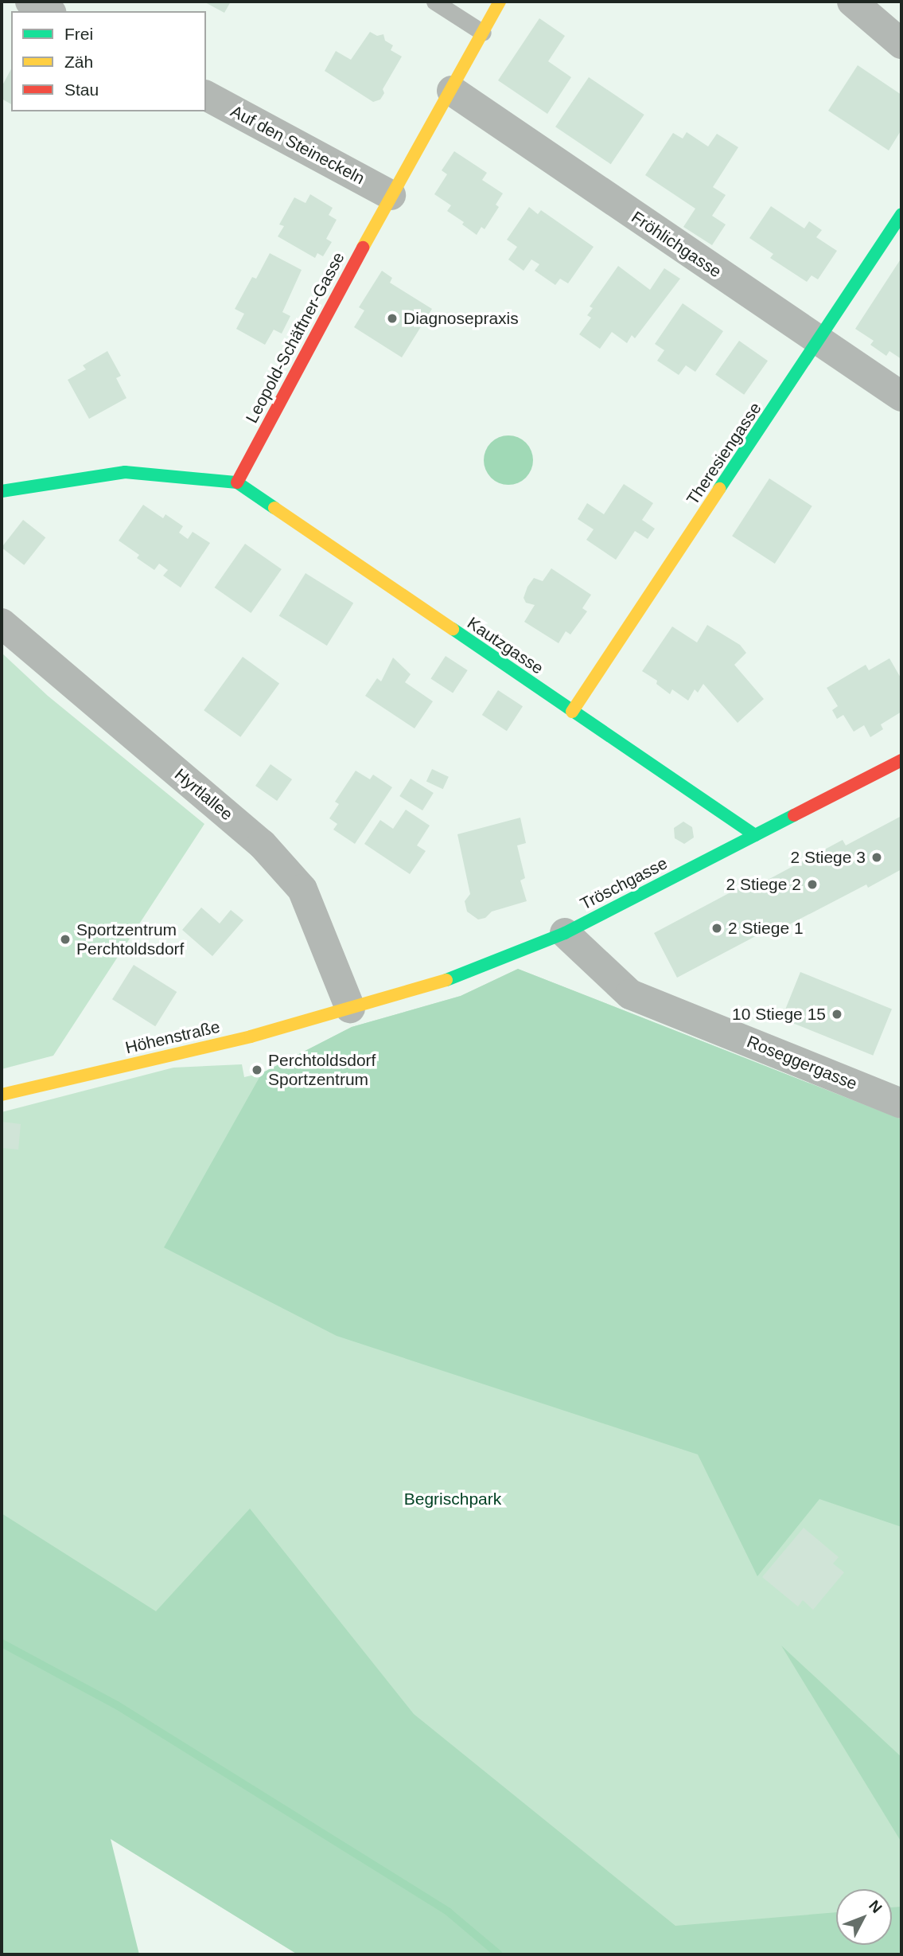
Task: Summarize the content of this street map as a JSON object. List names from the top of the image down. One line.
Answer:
{"streets":{"street":["Auf den Steineckeln","Fröhlichgasse","Leopold-Schäftner-Gasse","Theresiengasse","Kautzgasse","Hyrtlallee","Tröschgasse","Höhenstraße","Roseggergasse"]},"crossings":[["Auf den Steineckeln","Leopold-Schäftner-Gasse"],["Fröhlichgasse","Leopold-Schäftner-Gasse"],["Fröhlichgasse","Theresiengasse"],["Leopold-Schäftner-Gasse","Kautzgasse"],["Theresiengasse","Kautzgasse"],["Kautzgasse","Tröschgasse"],["Hyrtlallee","Tröschgasse"],["Hyrtlallee","Höhenstraße"],["Tröschgasse","Höhenstraße"],["Tröschgasse","Roseggergasse"]],"parks":["Begrischpark"],"places":["Diagnosepraxis","2 Stiege 3","2 Stiege 2","2 Stiege 1","Sportzentrum Perchtoldsdorf","10 Stiege 15","Perchtoldsdorf Sportzentrum"],"legend":["Frei","Zäh","Stau"],"north":"top right"}
